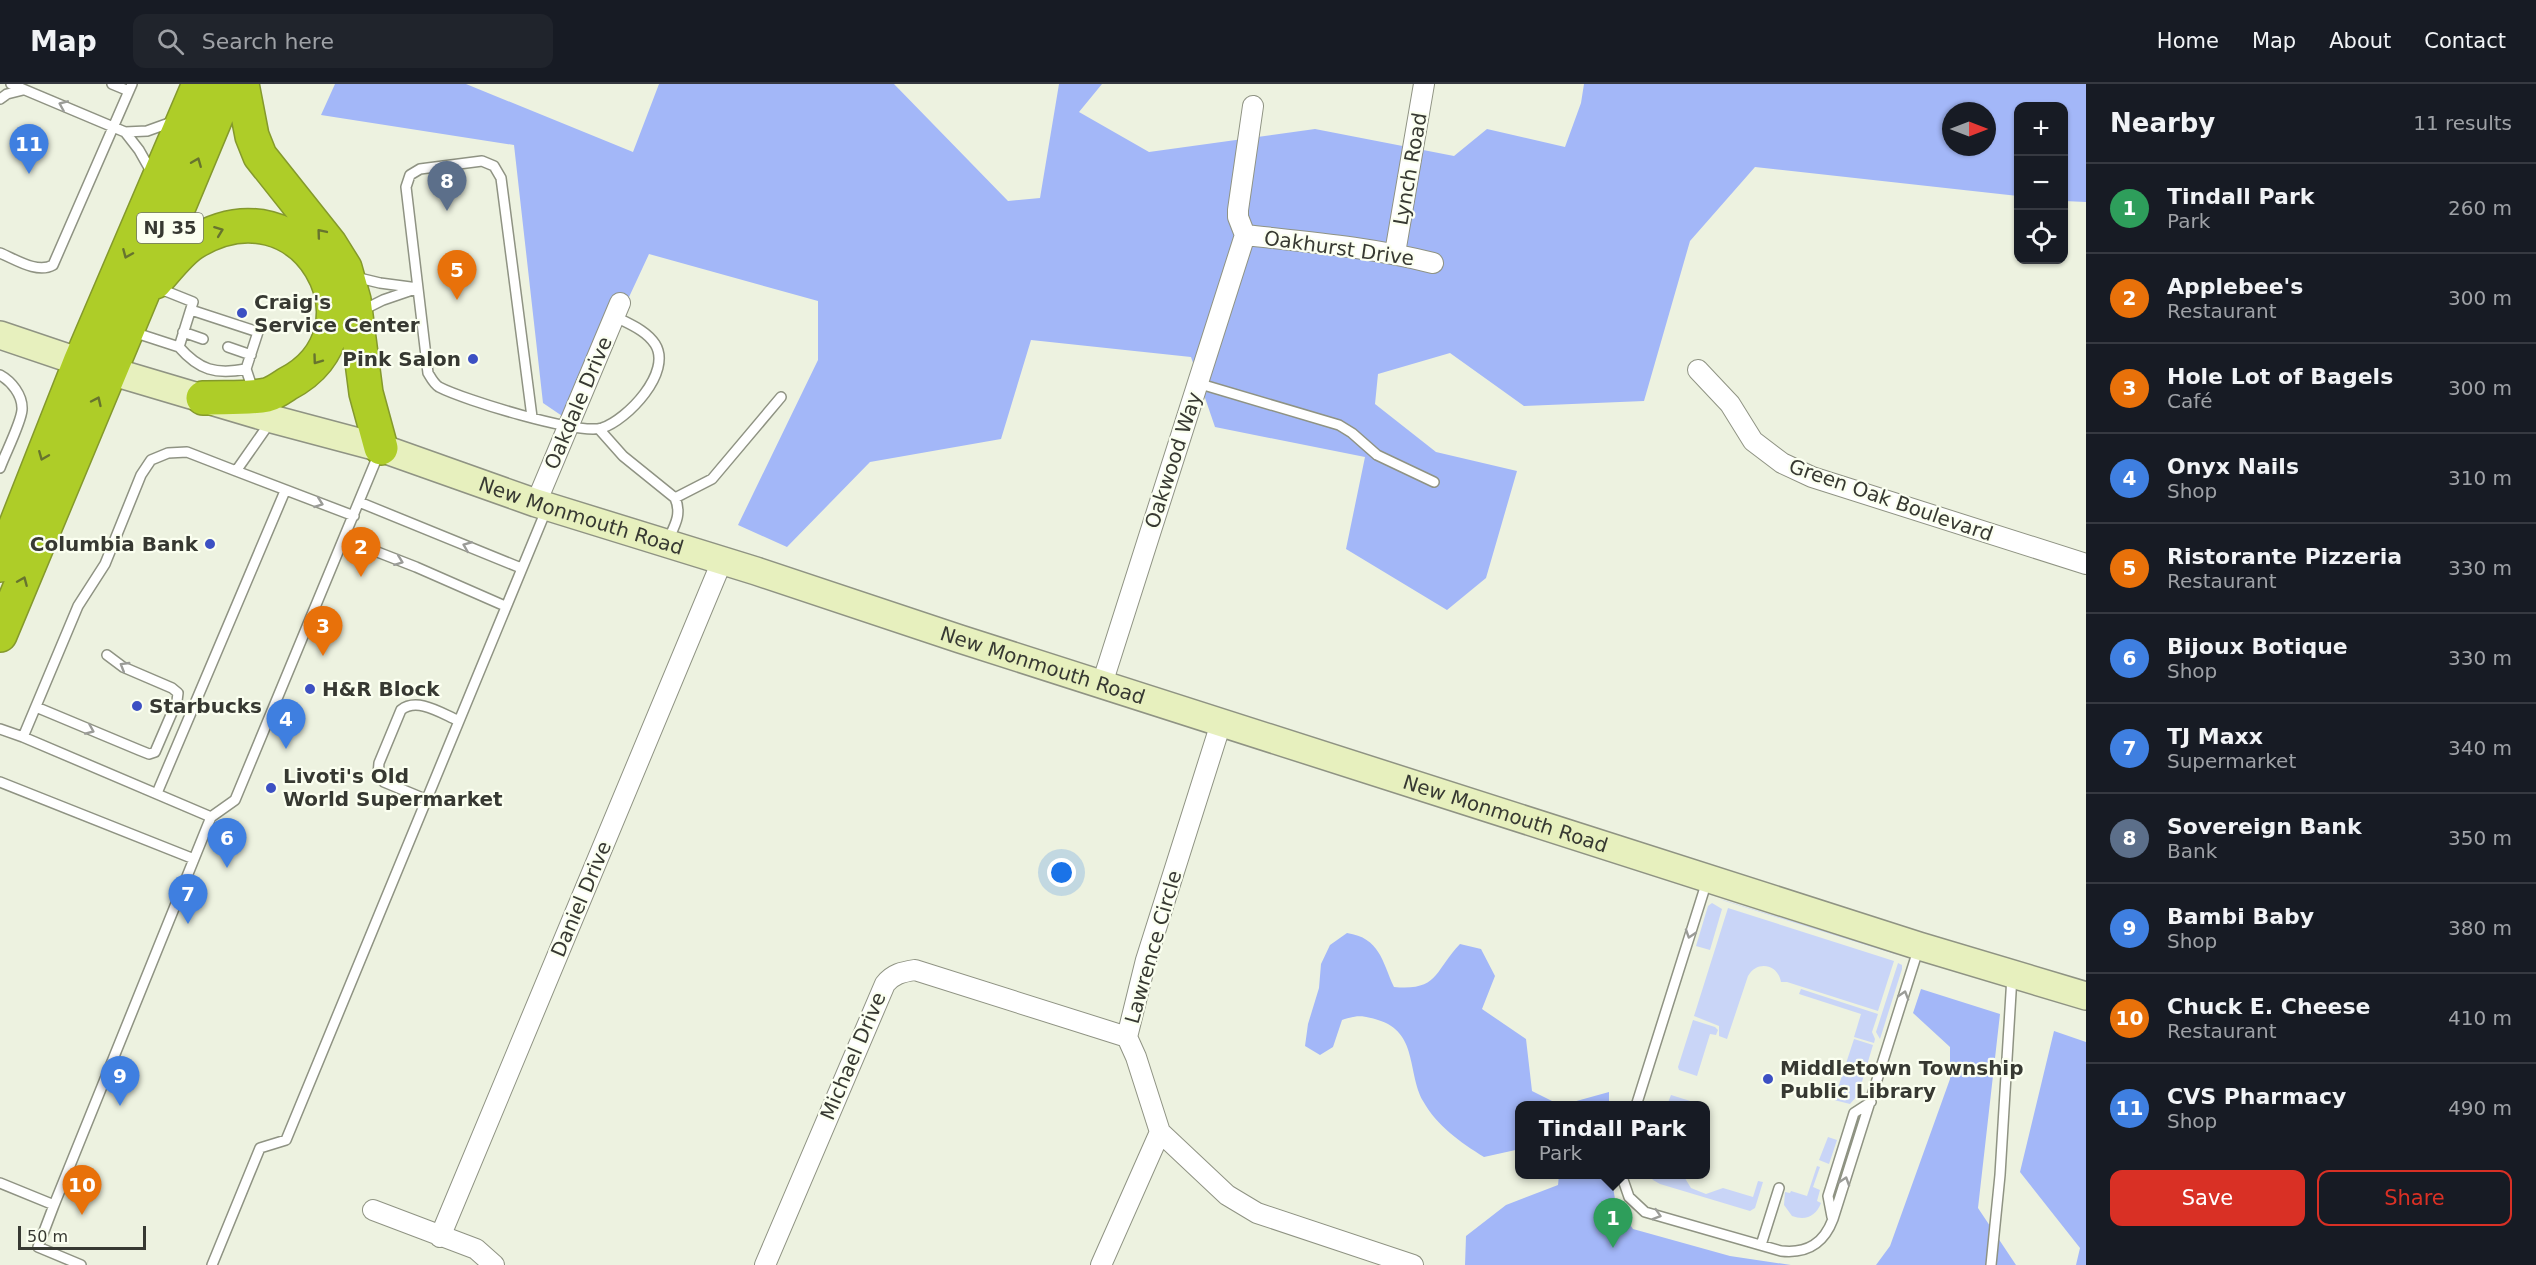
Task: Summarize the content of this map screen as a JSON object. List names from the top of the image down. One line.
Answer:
{"streets":{"highway":["NJ 35"],"main road":["New Monmouth Road"],"street":["Lynch Road","Oakhurst Drive","Oakdale Drive","Oakwood Way","Green Oak Boulevard","Daniel Drive","Lawrence Circle","Michael Drive"]},"crossings":[["Lynch Road","Oakhurst Drive"],["Oakhurst Drive","Oakwood Way"],["Oakdale Drive","New Monmouth Road"],["Oakwood Way","New Monmouth Road"],["New Monmouth Road","Daniel Drive"],["New Monmouth Road","Lawrence Circle"],["Lawrence Circle","Michael Drive"]],"places":["Craig's Service Center","Pink Salon","Columbia Bank","H&R Block","Starbucks","Livoti's Old World Supermarket","Middletown Township Public Library"],"scale_bar":"50 m","north":"right","page":{"header":"Map","search":"Search here","nav":["Home","Map","About","Contact"],"heading":["Nearby","11 results"],"map_buttons":["+","−"],"pins":["11","8","5","2","3","4","6","7","9","10","1"],"list":[{"mark":"1","name":"Tindall Park","note":"Park","value":"260 m"},{"mark":"2","name":"Applebee's","note":"Restaurant","value":"300 m"},{"mark":"3","name":"Hole Lot of Bagels","note":"Café","value":"300 m"},{"mark":"4","name":"Onyx Nails","note":"Shop","value":"310 m"},{"mark":"5","name":"Ristorante Pizzeria","note":"Restaurant","value":"330 m"},{"mark":"6","name":"Bijoux Botique","note":"Shop","value":"330 m"},{"mark":"7","name":"TJ Maxx","note":"Supermarket","value":"340 m"},{"mark":"8","name":"Sovereign Bank","note":"Bank","value":"350 m"},{"mark":"9","name":"Bambi Baby","note":"Shop","value":"380 m"},{"mark":"10","name":"Chuck E. Cheese","note":"Restaurant","value":"410 m"},{"mark":"11","name":"CVS Pharmacy","note":"Shop","value":"490 m"}],"popup":["Tindall Park","Park"],"buttons":["Save","Share"],"scale":"50 m"}}
